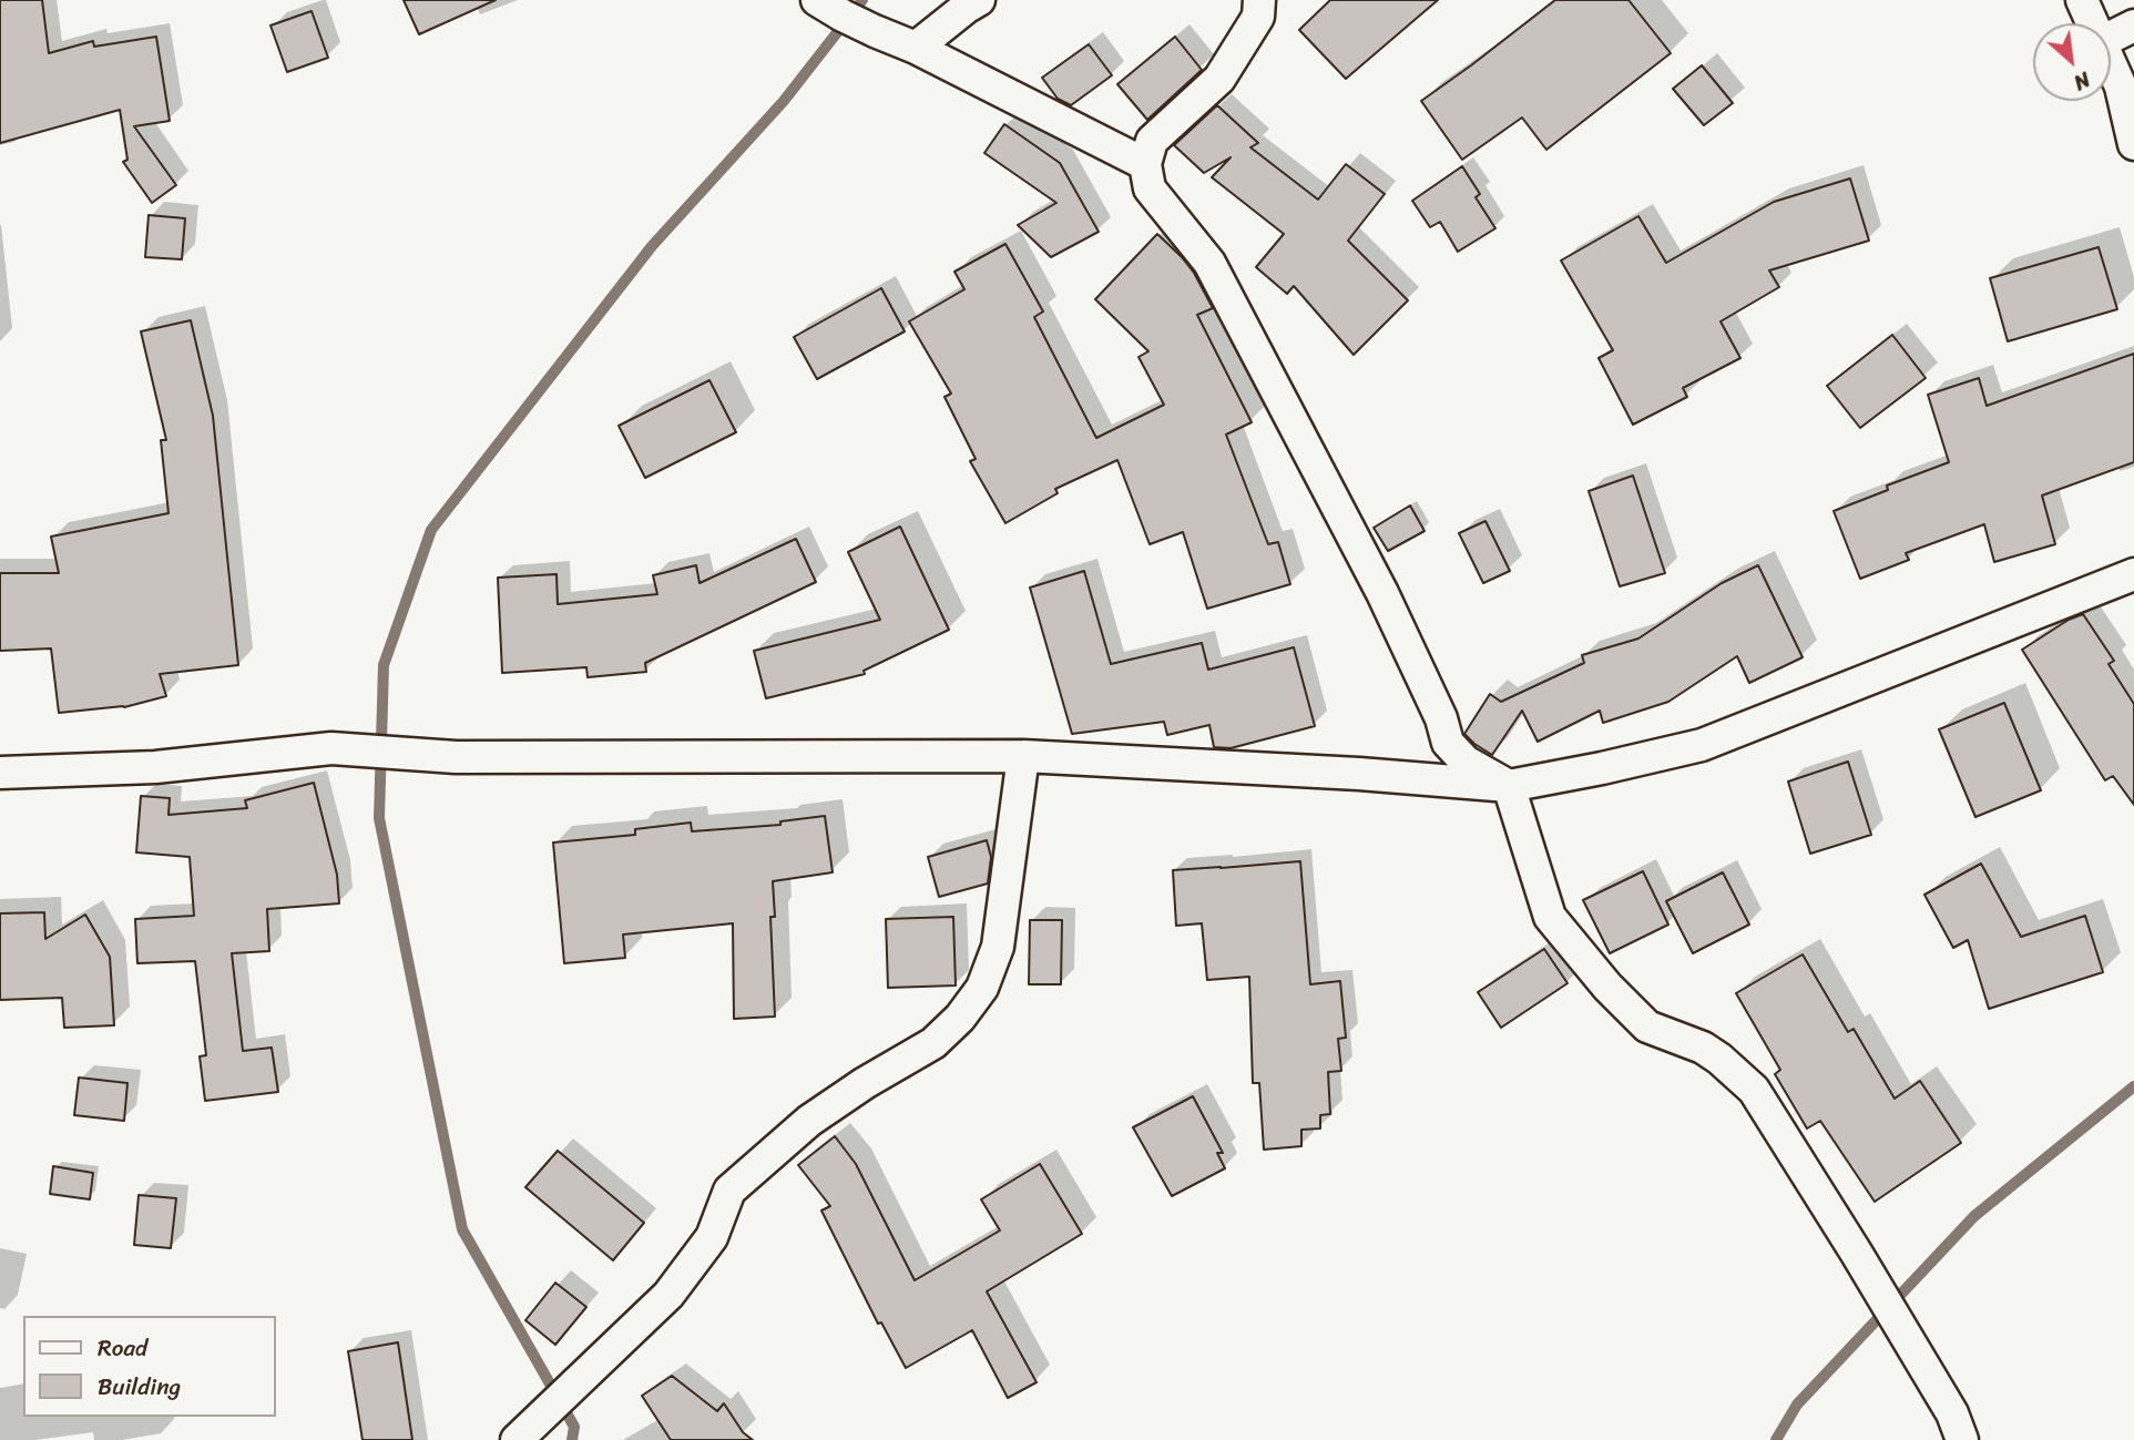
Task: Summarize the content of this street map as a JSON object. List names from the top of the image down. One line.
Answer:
{"legend":["Road","Building"],"north":"bottom right"}
